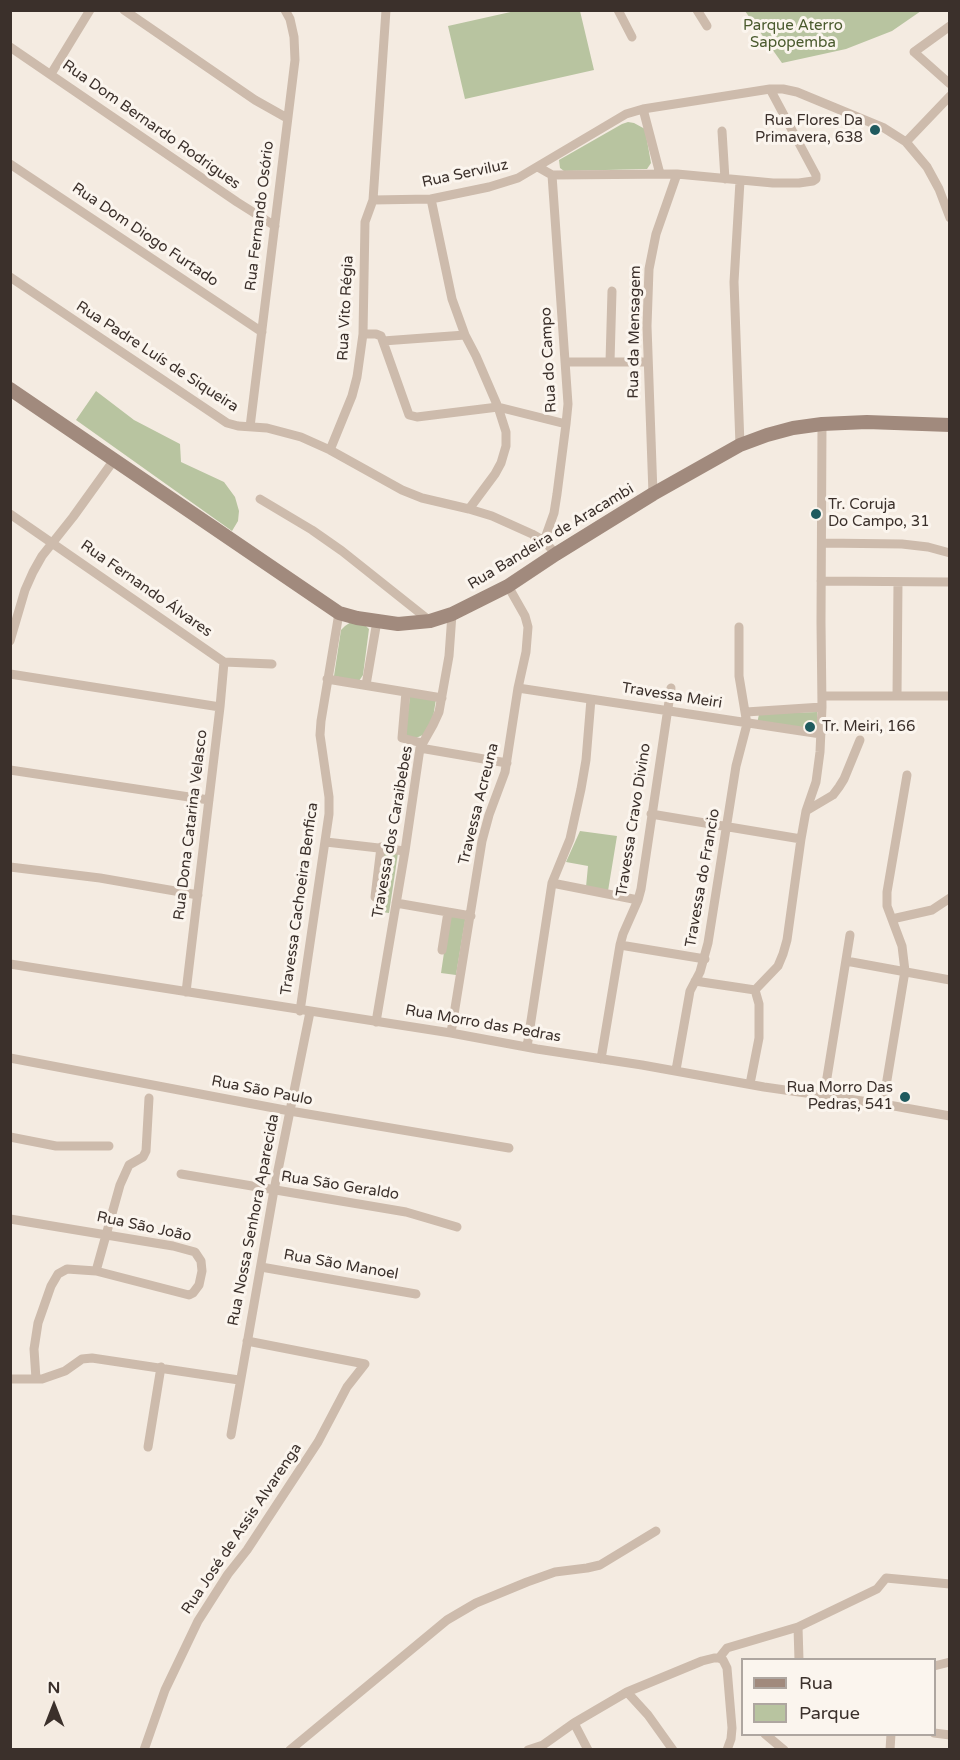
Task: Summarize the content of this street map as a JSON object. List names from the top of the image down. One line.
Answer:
{"streets":{"main road":["Rua Bandeira de Aracambi"],"street":["Rua Dom Bernardo Rodrigues","Rua Serviluz","Rua Fernando Osório","Rua Dom Diogo Furtado","Rua Vito Régia","Rua da Mensagem","Rua Padre Luís de Siqueira","Rua do Campo","Rua Fernando Álvares","Travessa Meiri","Travessa Acreuna","Travessa Cravo Divino","Rua Dona Catarina Velasco","Travessa dos Caraibebes","Travessa do Francio","Travessa Cachoeira Benfica","Rua Morro das Pedras","Rua São Paulo","Rua São Geraldo","Rua Nossa Senhora Aparecida","Rua São João","Rua São Manoel","Rua José de Assis Alvarenga"]},"crossings":[["Rua Dom Bernardo Rodrigues","Rua Fernando Osório"],["Rua Serviluz","Rua Vito Régia"],["Rua Fernando Osório","Rua Dom Diogo Furtado"],["Rua Fernando Osório","Rua Padre Luís de Siqueira"],["Rua Vito Régia","Rua Padre Luís de Siqueira"],["Rua da Mensagem","Rua Bandeira de Aracambi"],["Rua Padre Luís de Siqueira","Rua do Campo"],["Rua Padre Luís de Siqueira","Rua Bandeira de Aracambi"],["Rua Bandeira de Aracambi","Travessa Acreuna"],["Rua Bandeira de Aracambi","Travessa dos Caraibebes"],["Rua Bandeira de Aracambi","Travessa Cachoeira Benfica"],["Rua Fernando Álvares","Rua Dona Catarina Velasco"],["Travessa Meiri","Travessa Acreuna"],["Travessa Meiri","Travessa Cravo Divino"],["Travessa Meiri","Travessa do Francio"],["Travessa Acreuna","Rua Morro das Pedras"],["Travessa Cravo Divino","Rua Morro das Pedras"],["Rua Dona Catarina Velasco","Rua Morro das Pedras"],["Travessa dos Caraibebes","Rua Morro das Pedras"],["Travessa do Francio","Rua Morro das Pedras"],["Travessa Cachoeira Benfica","Rua Morro das Pedras"],["Rua Morro das Pedras","Rua Nossa Senhora Aparecida"],["Rua São Paulo","Rua Nossa Senhora Aparecida"],["Rua São Geraldo","Rua Nossa Senhora Aparecida"],["Rua Nossa Senhora Aparecida","Rua São Manoel"],["Rua Nossa Senhora Aparecida","Rua José de Assis Alvarenga"]],"parks":["Parque Aterro Sapopemba"],"places":["Rua Flores Da Primavera, 638","Tr. Coruja Do Campo, 31","Tr. Meiri, 166","Rua Morro Das Pedras, 541"],"legend":["Rua","Parque"],"north":"top"}
